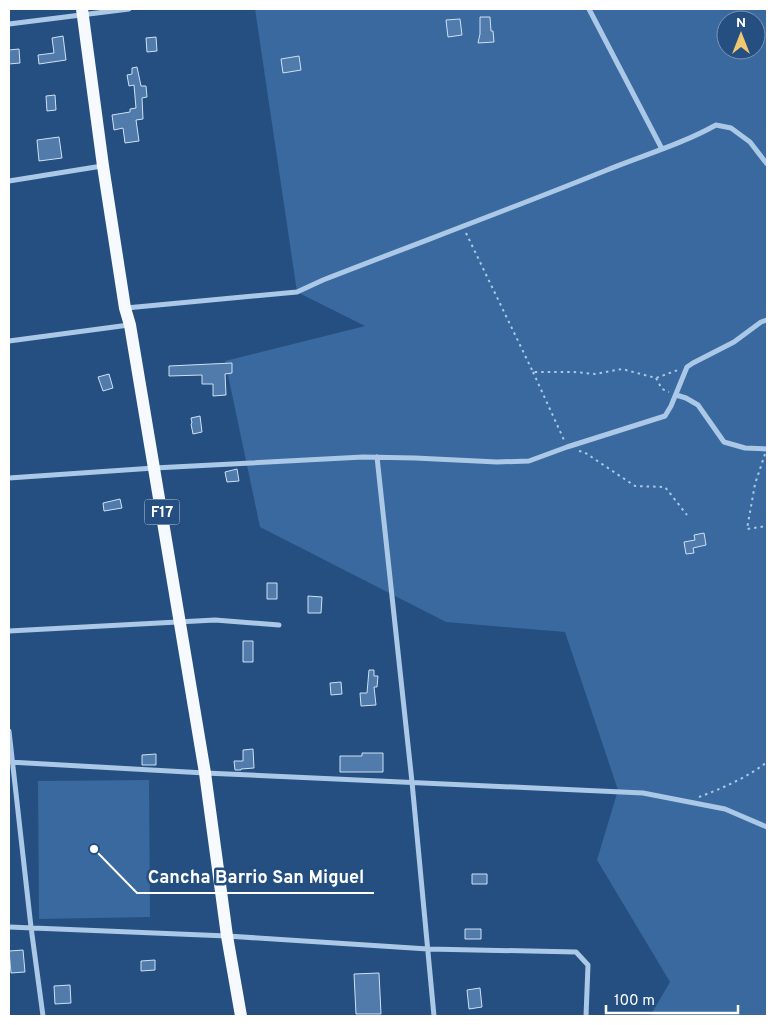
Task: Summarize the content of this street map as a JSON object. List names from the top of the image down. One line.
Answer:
{"streets":{"highway":["F17"]},"places":["Cancha Barrio San Miguel"],"scale_bar":"100 m","north":"top"}
